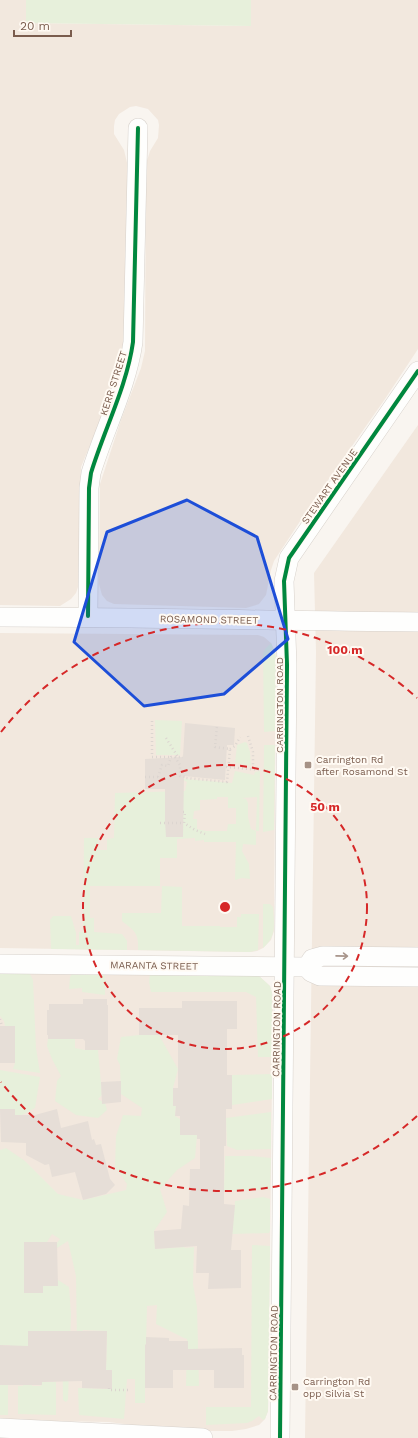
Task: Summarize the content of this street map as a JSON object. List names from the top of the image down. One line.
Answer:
{"streets":{"street":["KERR STREET","STEWART AVENUE","ROSAMOND STREET","CARRINGTON ROAD","MARANTA STREET"]},"crossings":[["KERR STREET","ROSAMOND STREET"],["STEWART AVENUE","ROSAMOND STREET"],["STEWART AVENUE","CARRINGTON ROAD"],["ROSAMOND STREET","CARRINGTON ROAD"],["CARRINGTON ROAD","MARANTA STREET"]],"places":{"transit":["Carrington Rd after Rosamond St","Carrington Rd opp Silvia St"]},"scale_bar":"20 m","rings":["100 m","50 m"]}
